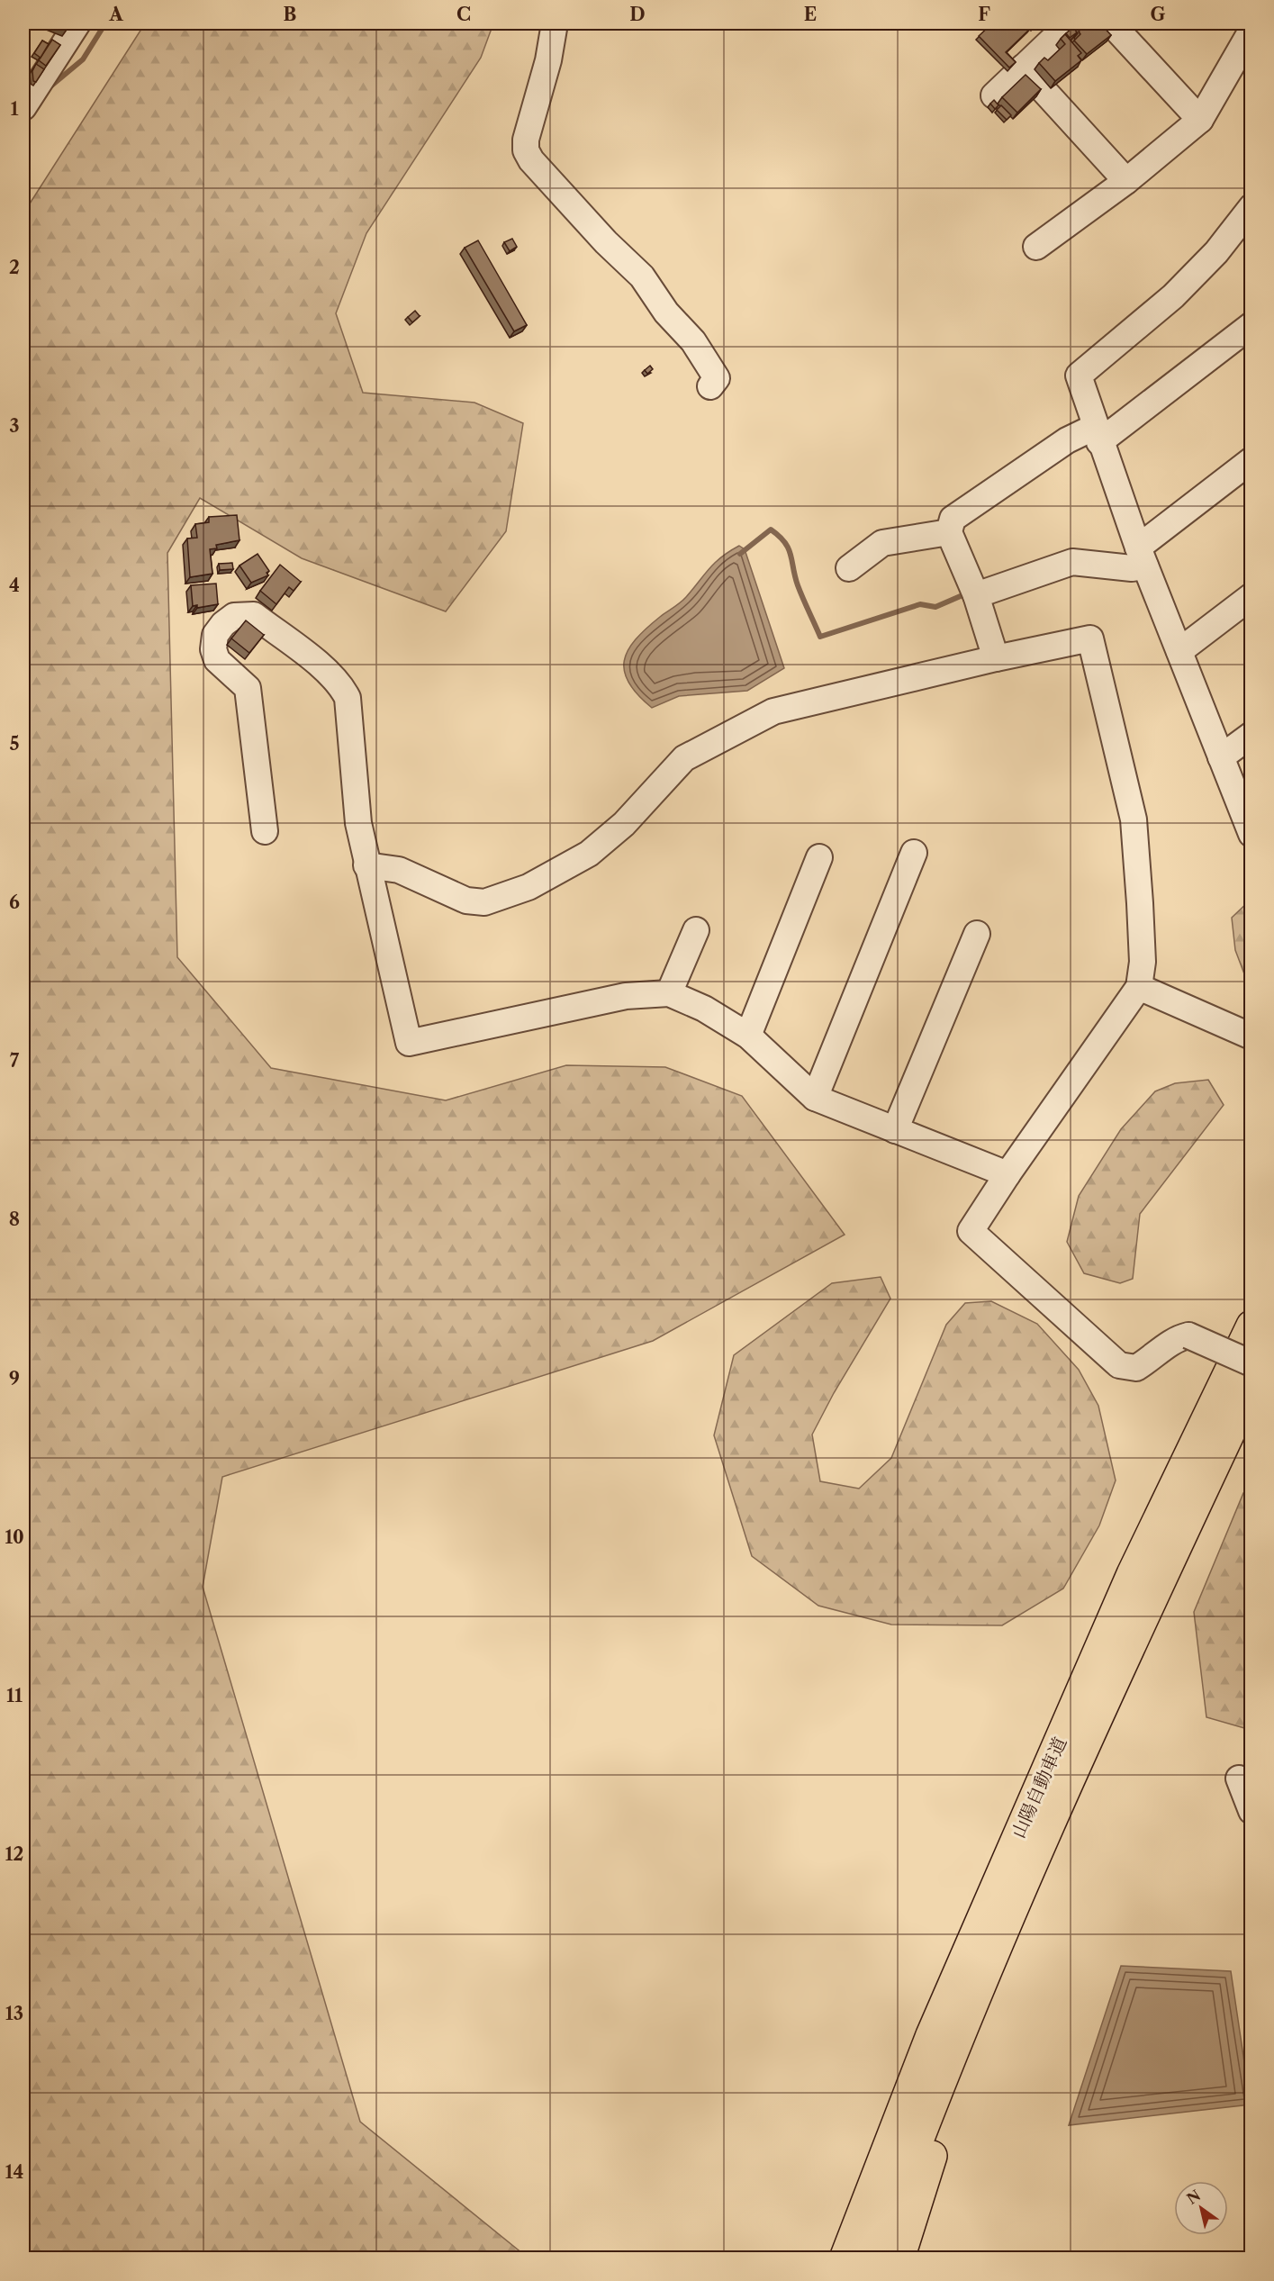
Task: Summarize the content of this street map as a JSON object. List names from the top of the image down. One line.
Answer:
{"streets":{"highway":["山陽自動車道"]},"north":"top left","grid":{"columns":["A","B","C","D","E","F","G"],"rows":["1","2","3","4","5","6","7","8","9","10","11","12","13","14"]}}
